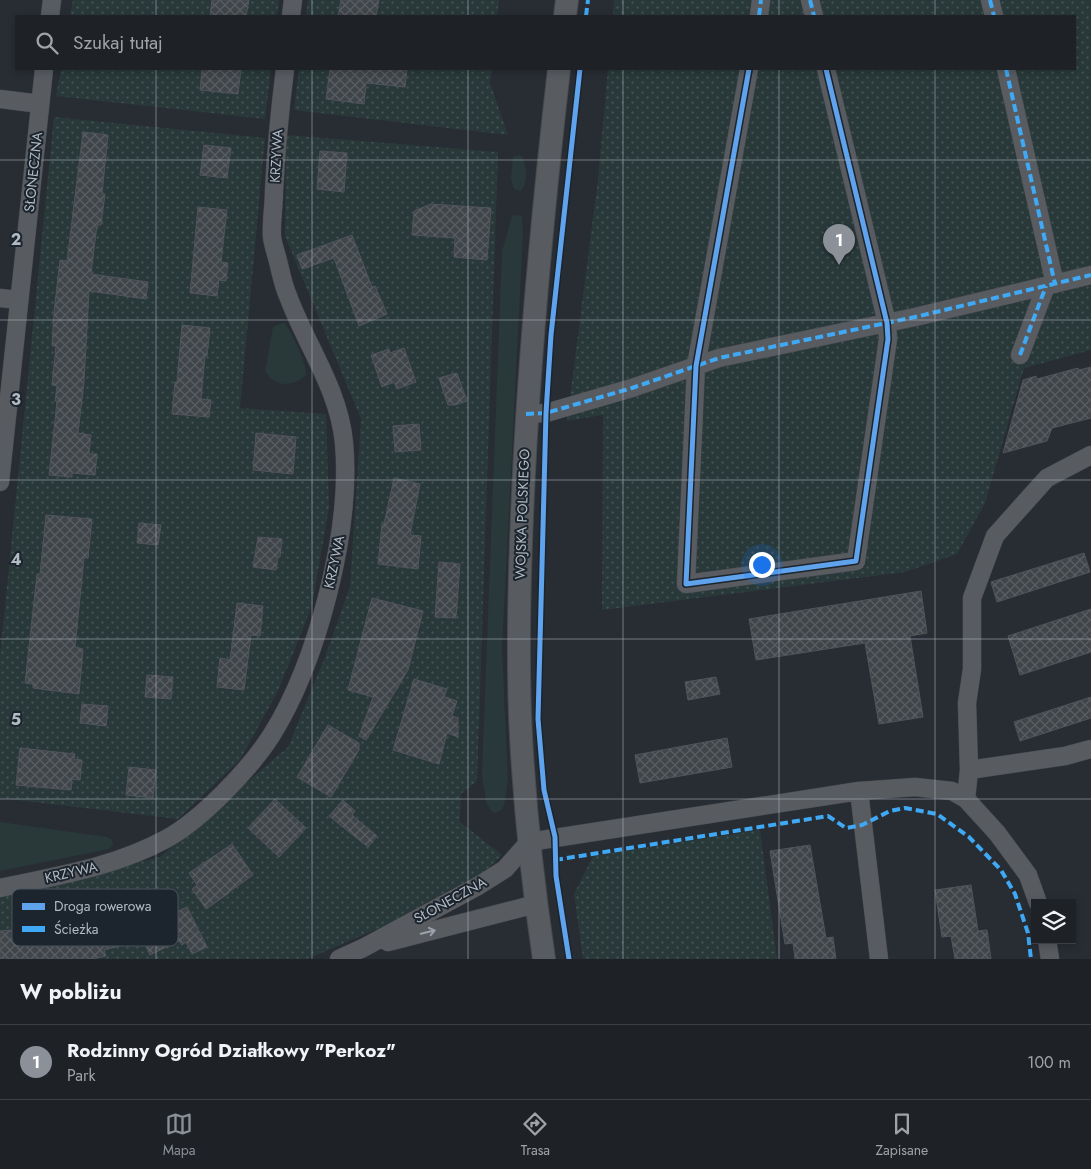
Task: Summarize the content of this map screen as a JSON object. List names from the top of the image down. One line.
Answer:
{"streets":{"street":["KRZYWA","SŁONECZNA","WOJSKA POLSKIEGO"]},"crossings":[["SŁONECZNA","WOJSKA POLSKIEGO"]],"legend":["Droga rowerowa","Ścieżka"],"page":{"search":"Szukaj tutaj","pins":"1","heading":"W pobliżu","list":[{"mark":"1","name":"Rodzinny Ogród Działkowy \"Perkoz\"","note":"Park","value":"100 m"}],"nav":["Mapa","Trasa","Zapisane"]},"grid":{"rows":["2","3","4","5"]}}
